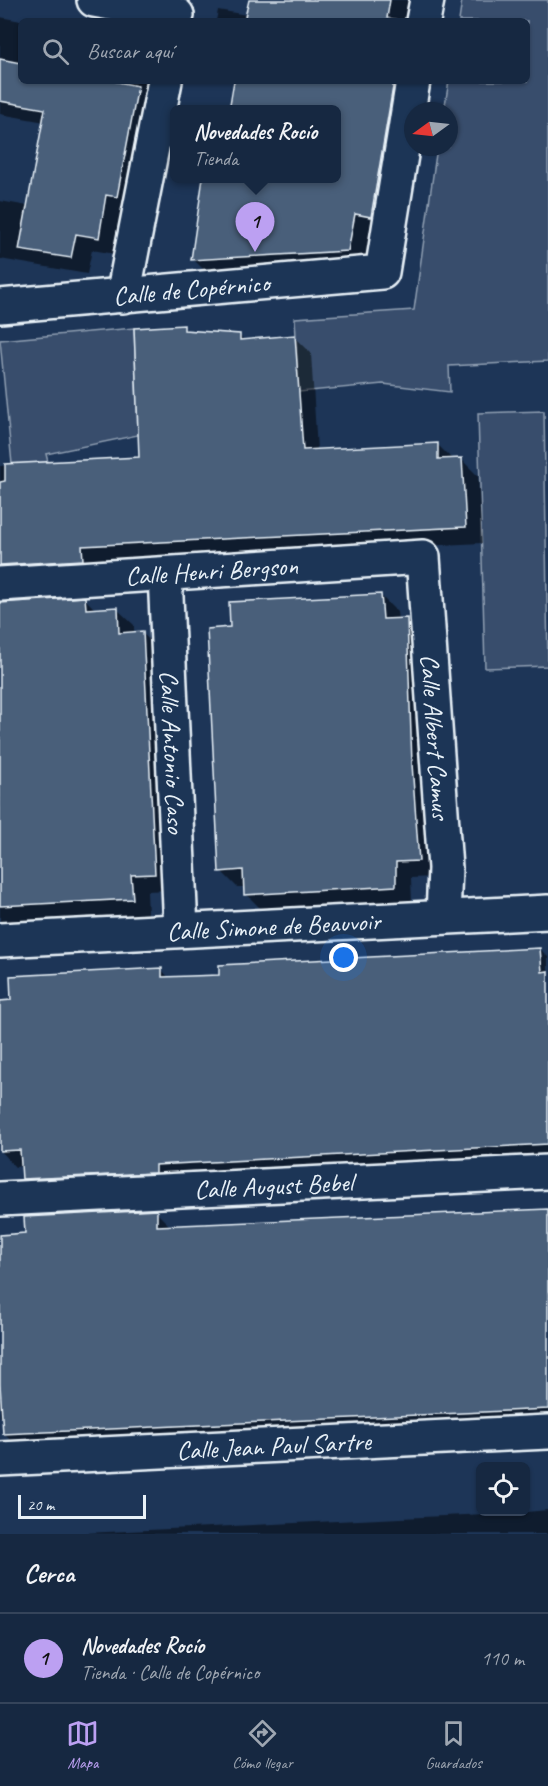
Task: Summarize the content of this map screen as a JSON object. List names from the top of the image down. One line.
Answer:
{"streets":{"street":["Calle de Copérnico","Calle Henri Bergson","Calle Albert Camus","Calle Antonio Caso","Calle Simone de Beauvoir","Calle August Bebel","Calle Jean Paul Sartre"]},"crossings":[["Calle Henri Bergson","Calle Albert Camus"],["Calle Henri Bergson","Calle Antonio Caso"],["Calle Albert Camus","Calle Simone de Beauvoir"],["Calle Antonio Caso","Calle Simone de Beauvoir"]],"scale_bar":"20 m","north":"left","page":{"search":"Buscar aquí","popup":["Novedades Rocío","Tienda"],"pins":"1","scale":"20 m","heading":"Cerca","list":[{"mark":"1","name":"Novedades Rocío","note":"Tienda · Calle de Copérnico","value":"110 m"}],"nav":["Mapa","Cómo llegar","Guardados"]}}
